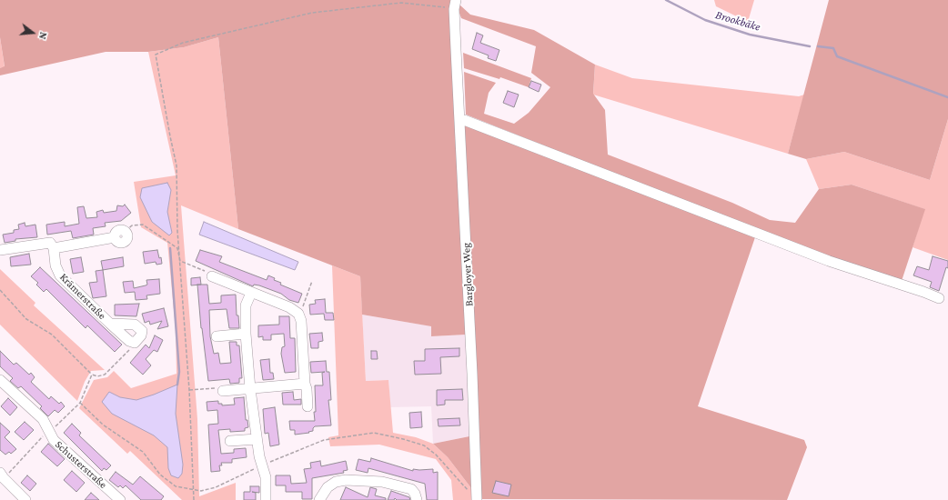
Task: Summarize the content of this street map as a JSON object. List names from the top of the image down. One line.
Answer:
{"streets":{"street":["Bargloyer Weg","Krämerstraße","Schusterstraße"]},"water":["Brookbäke"],"north":"right"}
